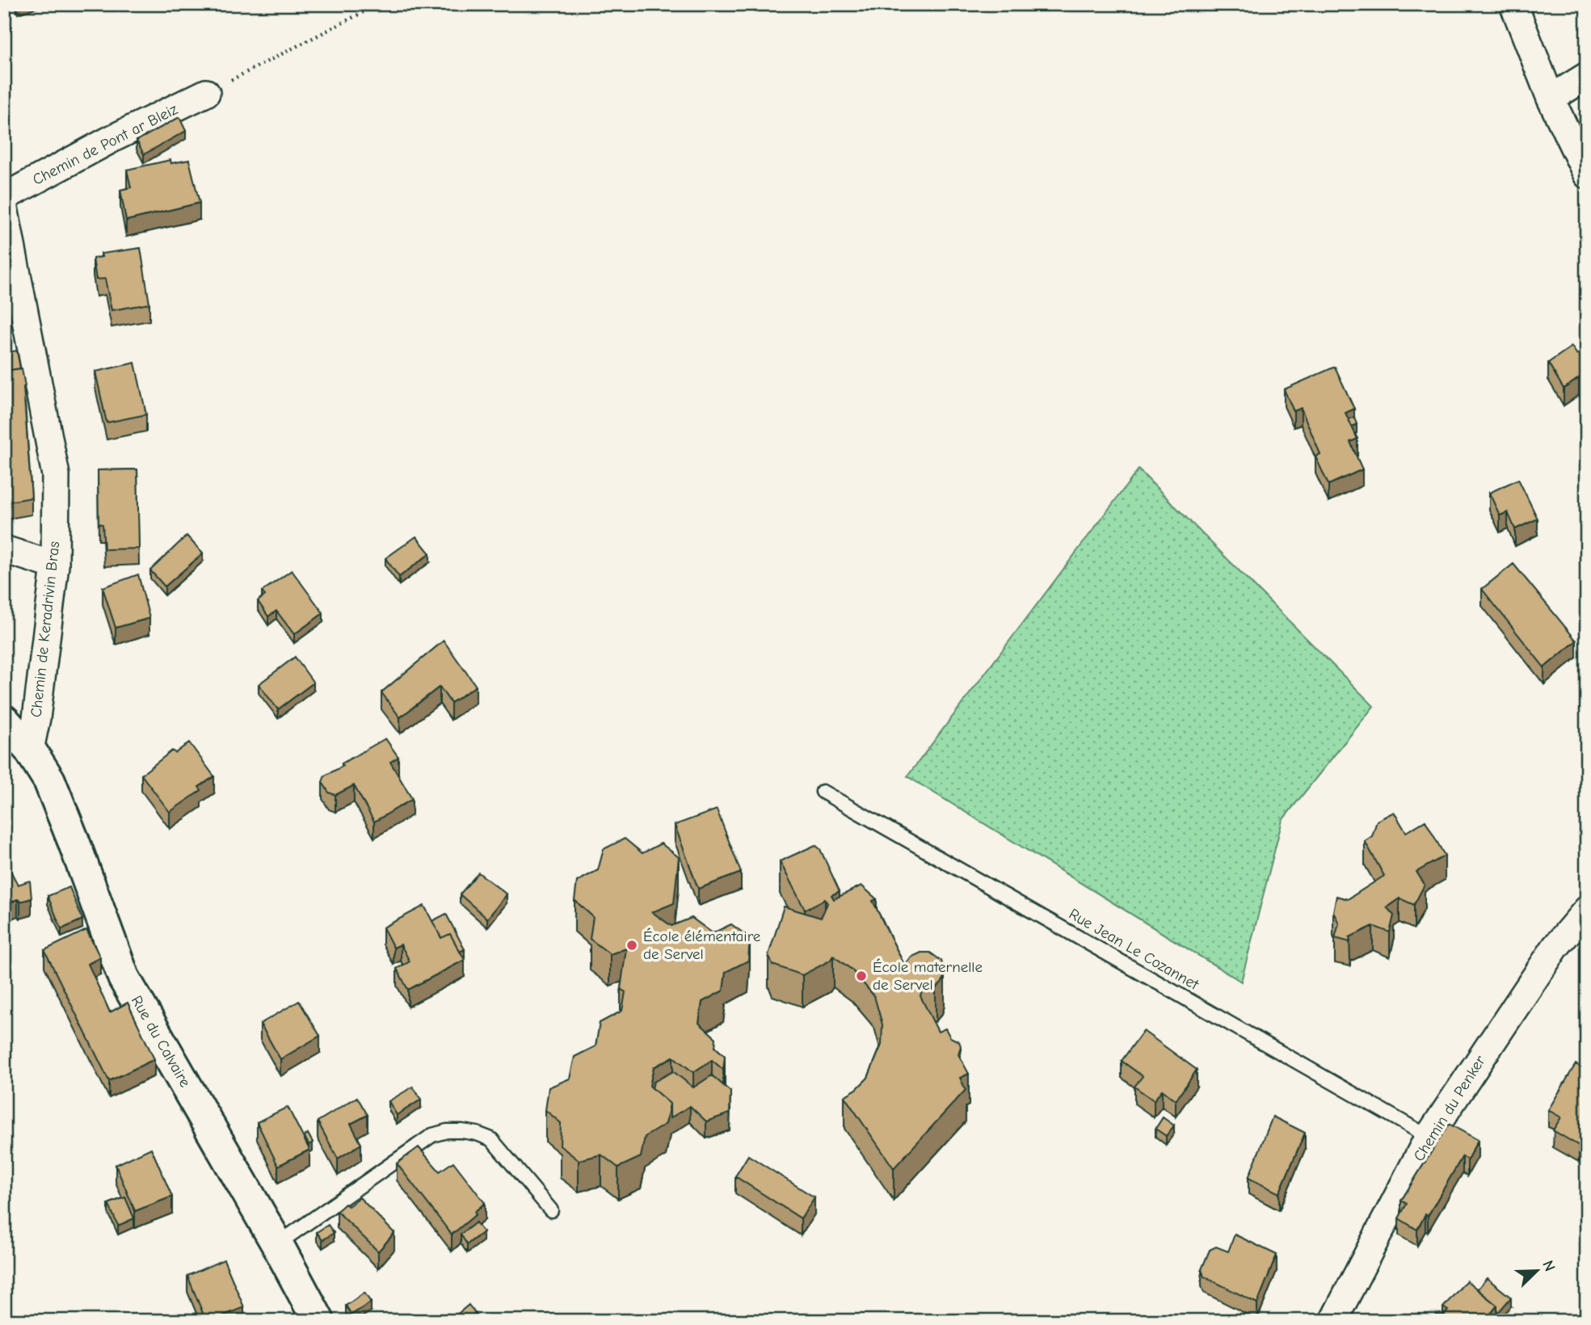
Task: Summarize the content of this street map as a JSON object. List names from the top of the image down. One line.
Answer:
{"streets":{"street":["Chemin de Pont ar Bleiz","Chemin de Keradrivin Bras","Rue du Calvaire","Chemin du Penker"],"lane":["Rue Jean Le Cozannet"]},"crossings":[["Chemin de Keradrivin Bras","Rue du Calvaire"],["Rue Jean Le Cozannet","Chemin du Penker"]],"places":["École élémentaire de Servel","École maternelle de Servel"],"north":"top right"}
